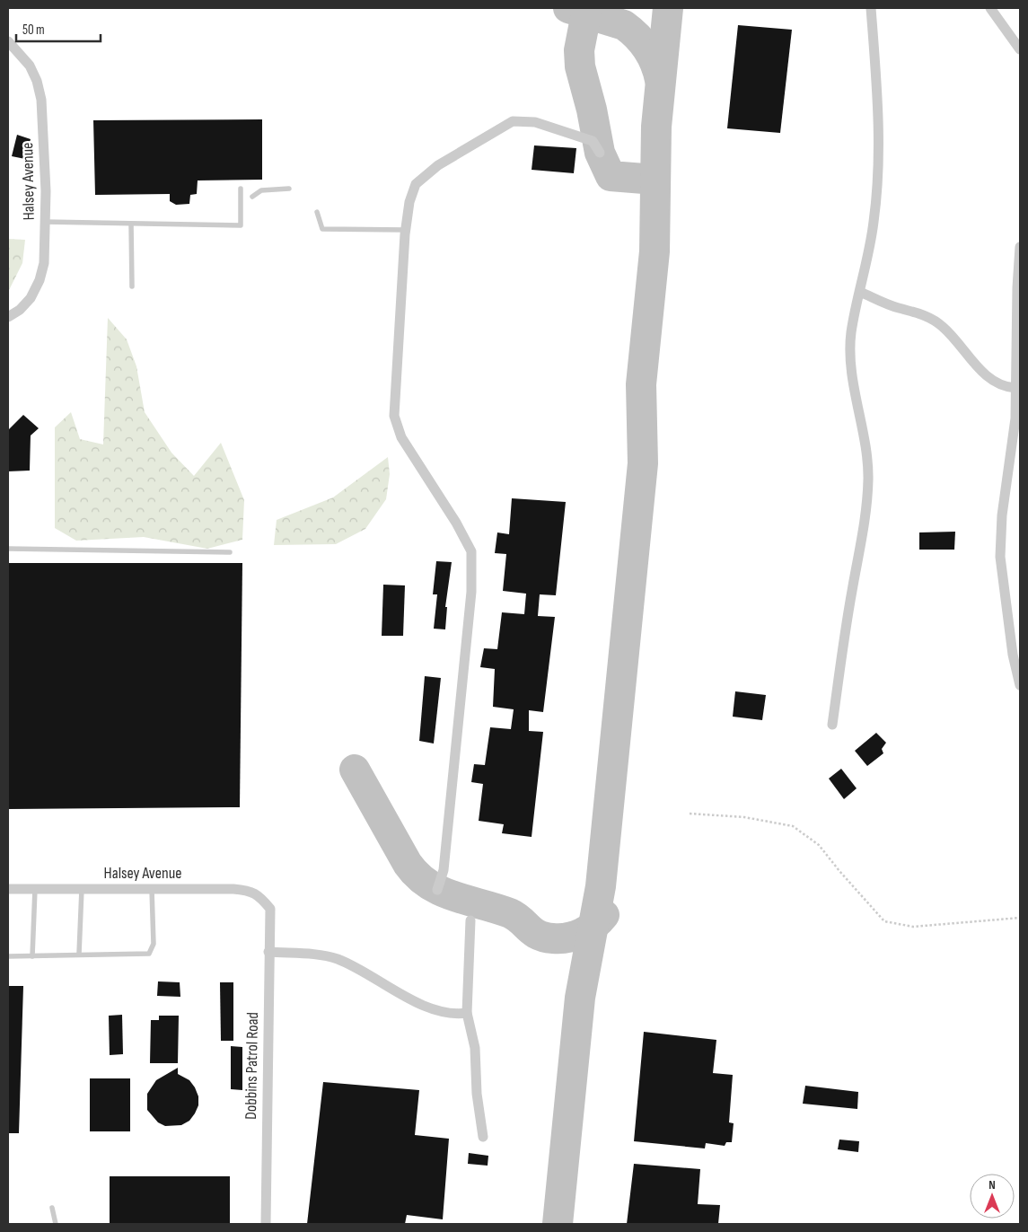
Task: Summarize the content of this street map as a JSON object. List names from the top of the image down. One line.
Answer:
{"streets":{"street":["Halsey Avenue","Dobbins Patrol Road"]},"crossings":[["Halsey Avenue","Dobbins Patrol Road"]],"scale_bar":"50 m","north":"top"}
